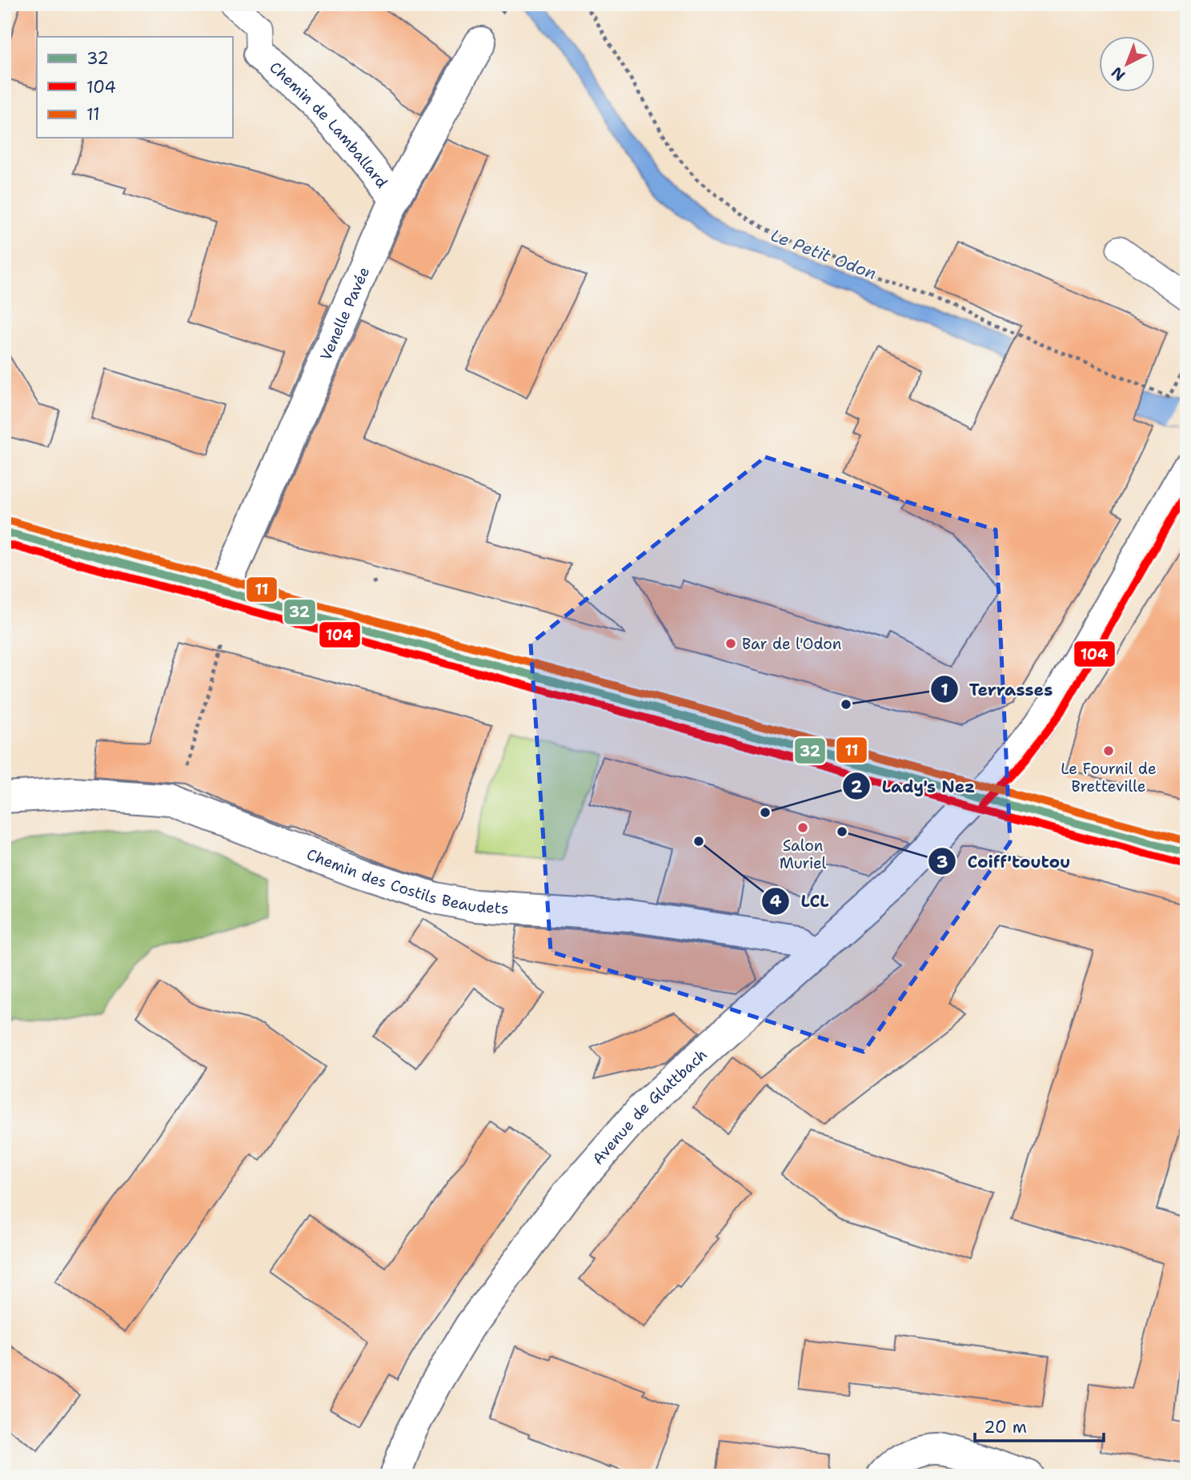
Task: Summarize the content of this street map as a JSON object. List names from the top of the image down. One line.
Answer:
{"streets":{"street":["Chemin de Lamballard","Venelle Pavée","Chemin des Costils Beaudets","Avenue de Glattbach"]},"crossings":[["Chemin de Lamballard","Venelle Pavée"],["Chemin des Costils Beaudets","Avenue de Glattbach"]],"water":["Le Petit Odon"],"places":["Bar de l'Odon","Terrasses","Le Fournil de Bretteville","Lady's Nez","Salon Muriel","Coiff'toutou","LCL"],"lines":["transit line 104","transit line 11","transit line 32"],"legend":["32","104","11"],"scale_bar":"20 m","north":"bottom left"}
